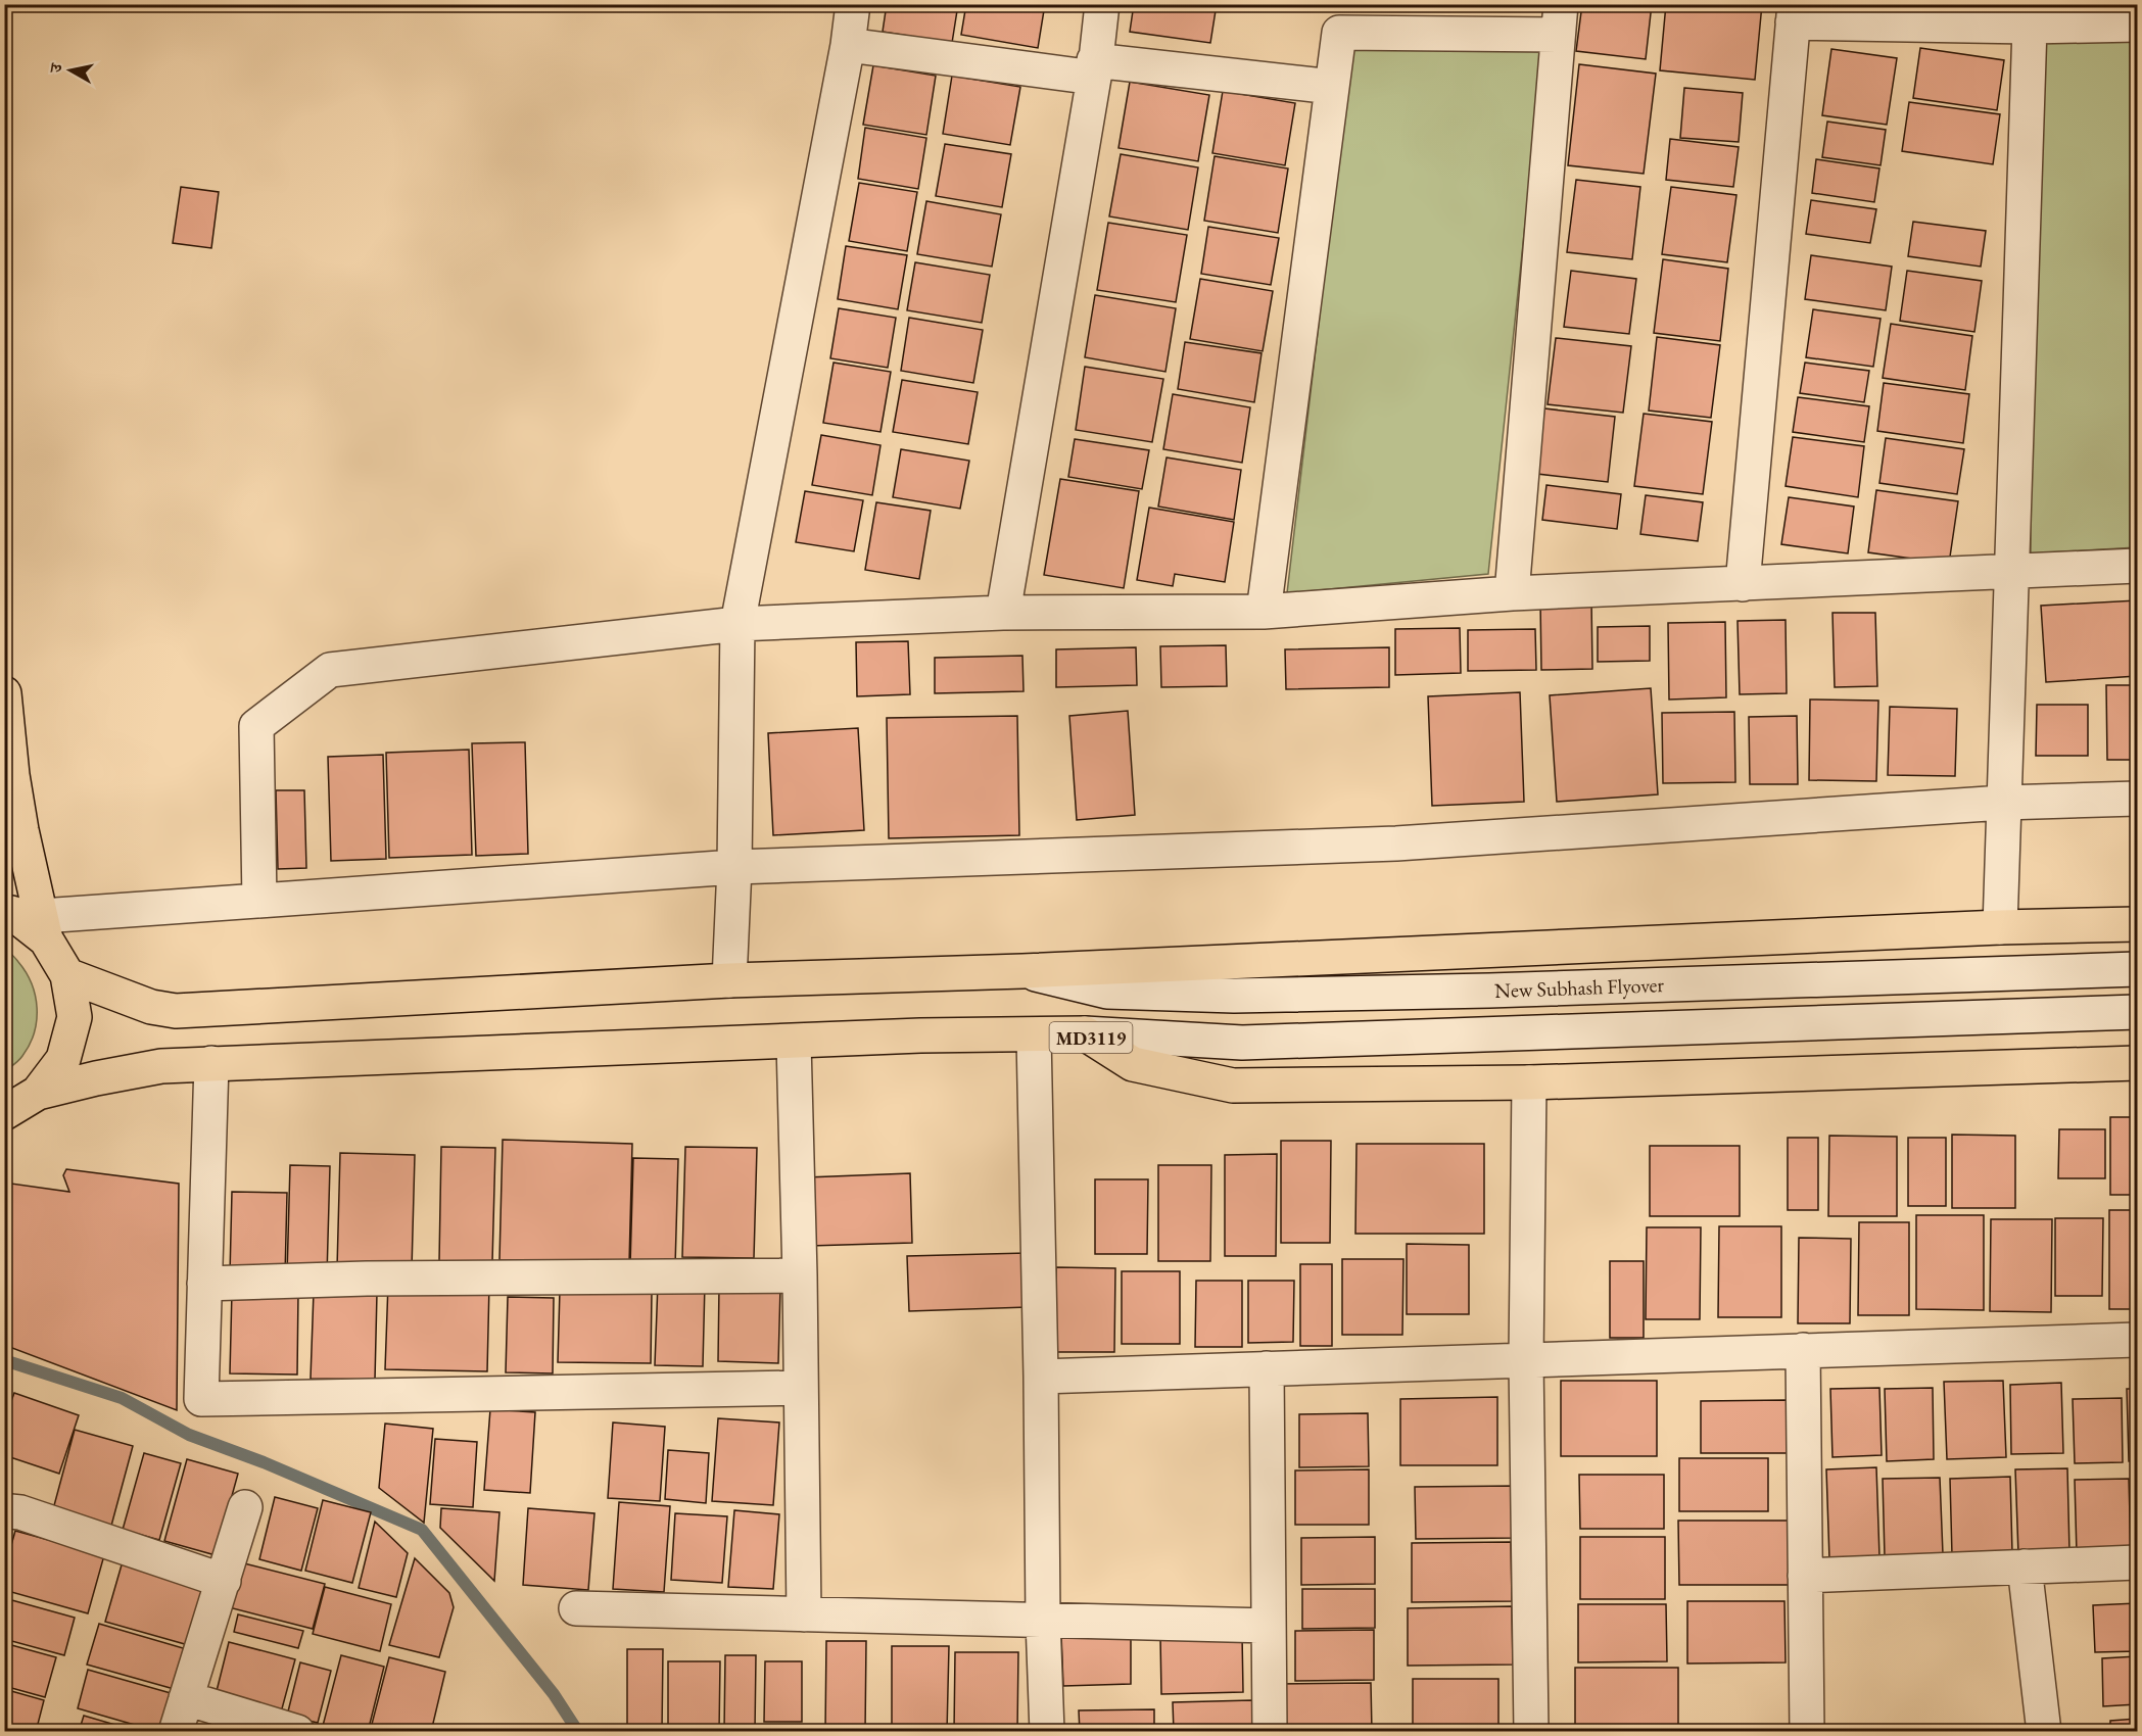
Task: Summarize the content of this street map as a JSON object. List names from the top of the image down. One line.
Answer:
{"streets":{"main road":["MD3119"],"street":["New Subhash Flyover"]},"north":"left"}
